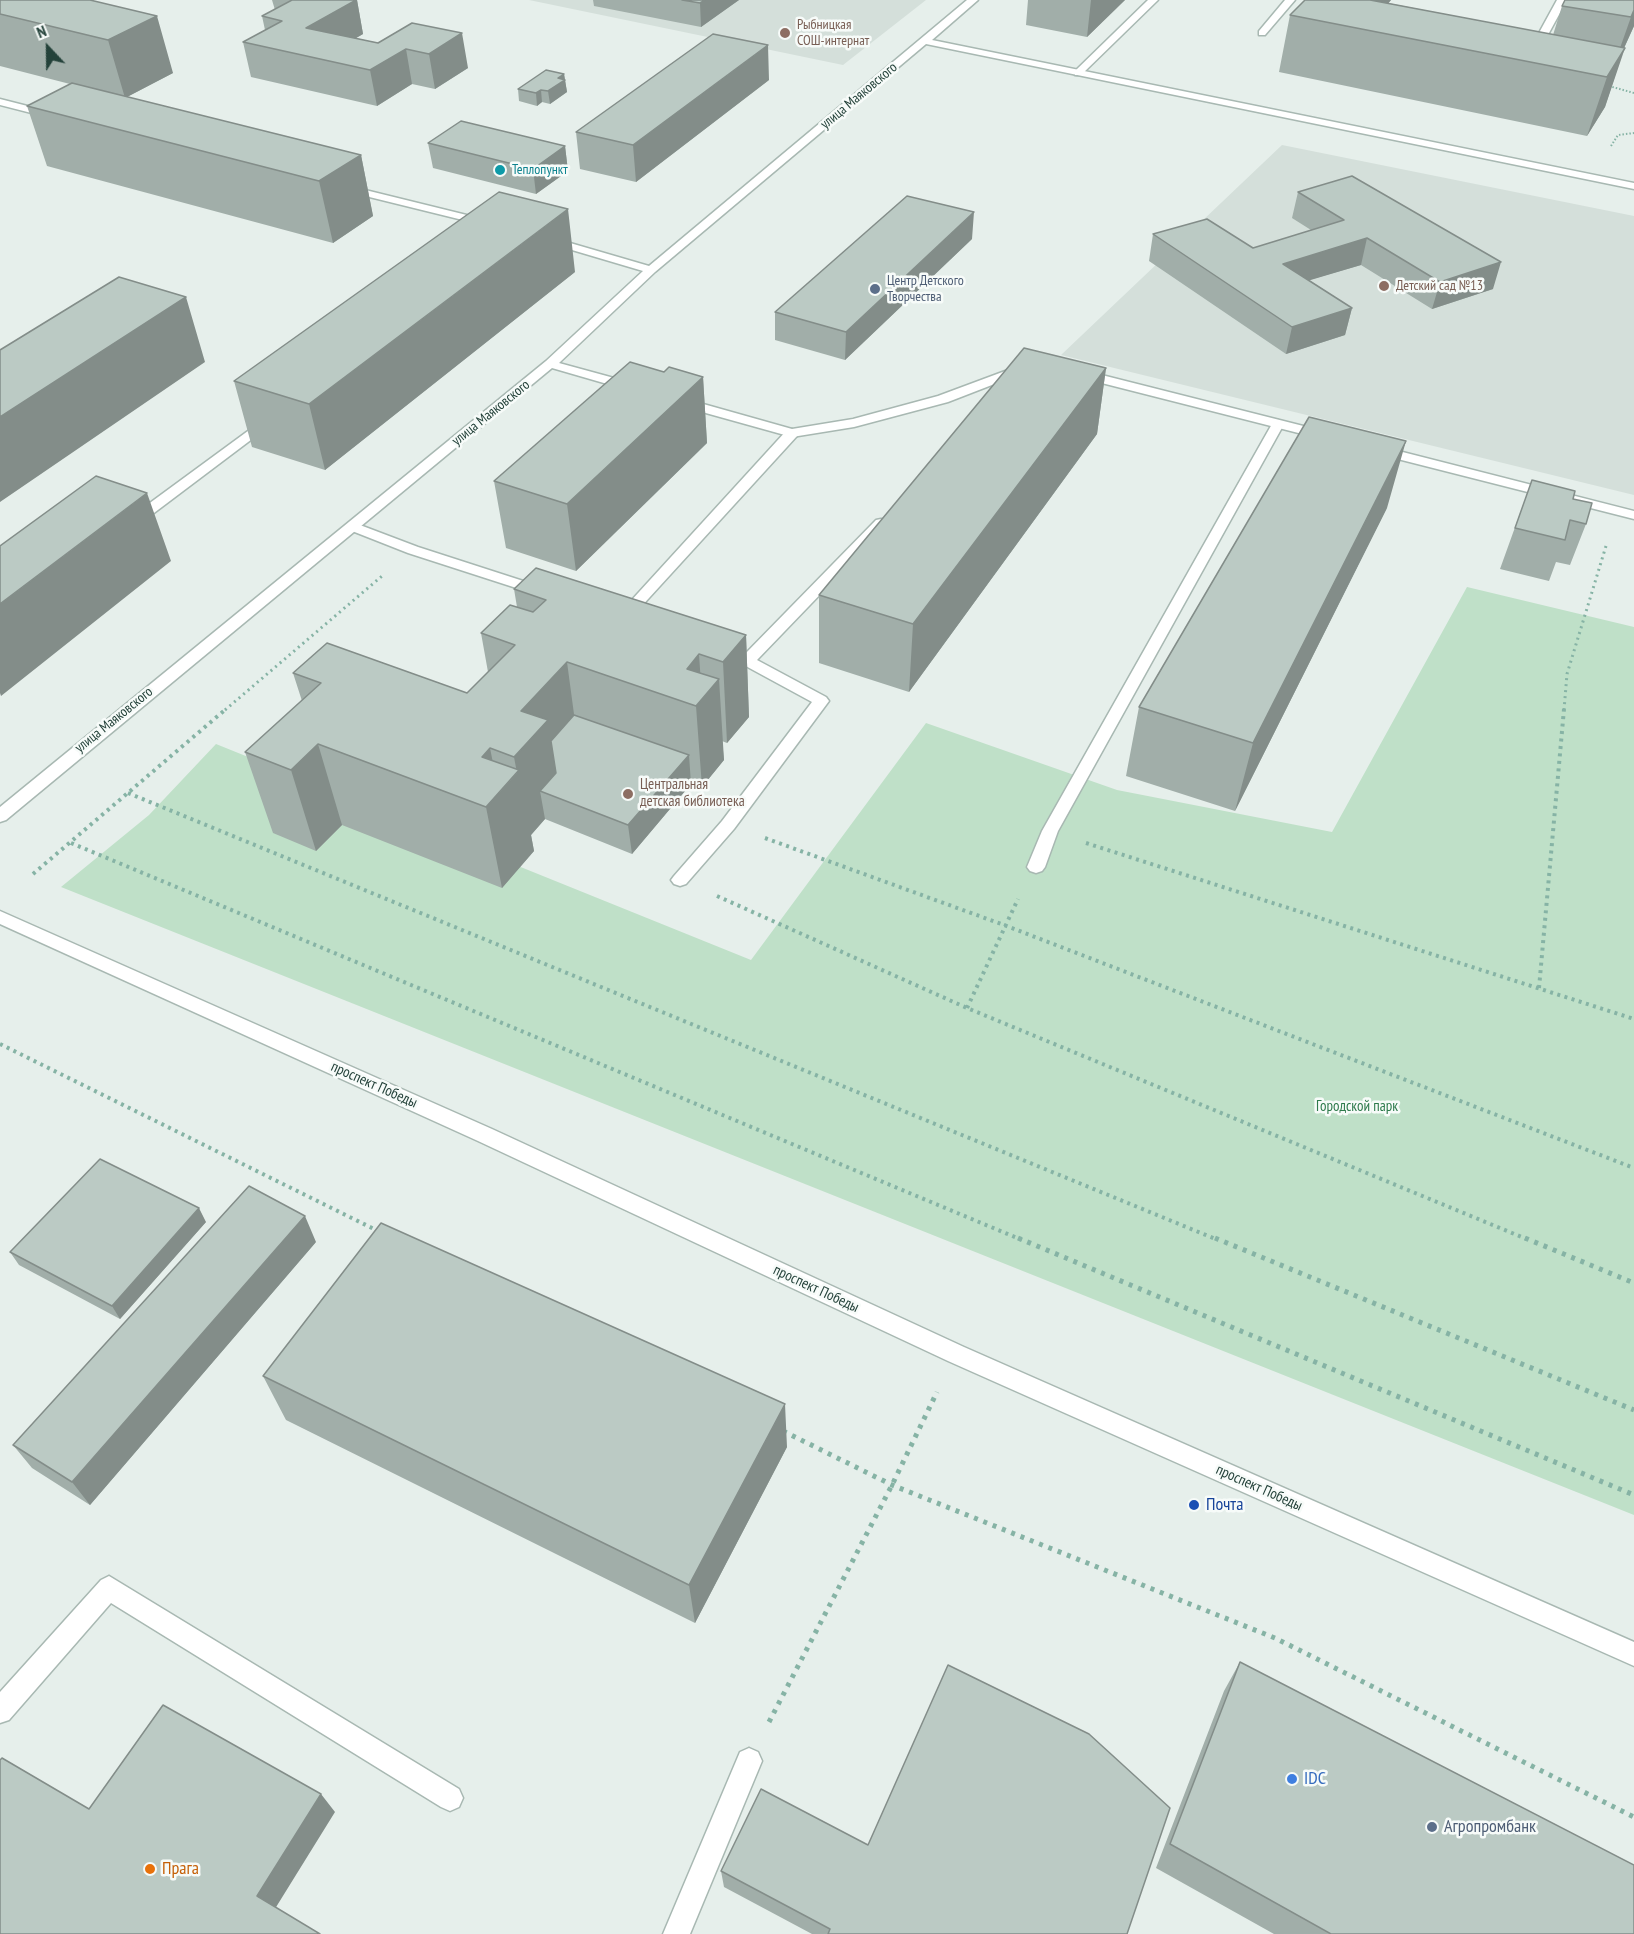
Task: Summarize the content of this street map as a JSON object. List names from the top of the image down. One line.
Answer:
{"streets":{"street":["улица Маяковского","проспект Победы"]},"parks":["Городской парк"],"places":["Рыбницкая СОШ-интернат","Теплопункт","Детский сад №13","Центр Детского Творчества","Центральная детская библиотека","Почта","IDC","Агропромбанк","Прага"],"north":"top"}
